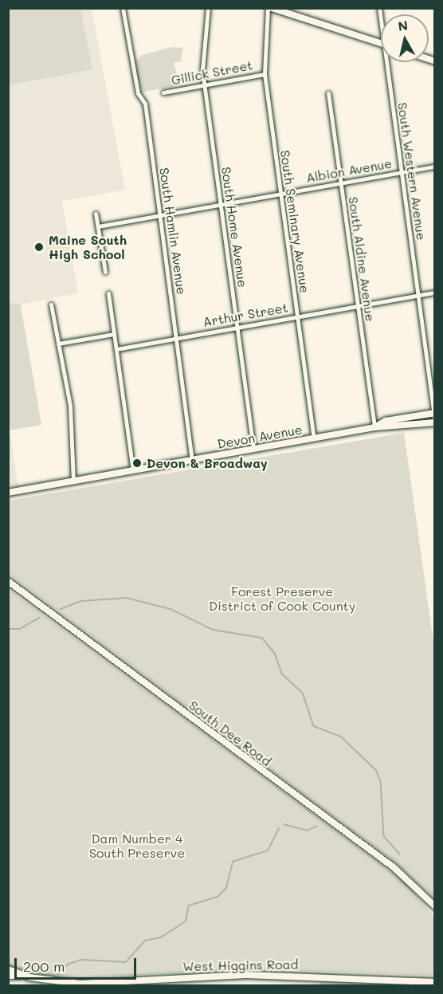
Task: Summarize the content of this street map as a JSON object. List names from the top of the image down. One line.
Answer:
{"streets":{"main road":["West Higgins Road"],"street":["Gillick Street","Albion Avenue","South Western Avenue","South Seminary Avenue","South Home Avenue","South Hamlin Avenue","South Aldine Avenue","Arthur Street","Devon Avenue","South Dee Road"]},"crossings":[["Gillick Street","South Seminary Avenue"],["Gillick Street","South Home Avenue"],["Albion Avenue","South Western Avenue"],["Albion Avenue","South Seminary Avenue"],["Albion Avenue","South Home Avenue"],["Albion Avenue","South Hamlin Avenue"],["Albion Avenue","South Aldine Avenue"],["South Western Avenue","Arthur Street"],["South Western Avenue","Devon Avenue"],["South Seminary Avenue","Arthur Street"],["South Seminary Avenue","Devon Avenue"],["South Home Avenue","Arthur Street"],["South Home Avenue","Devon Avenue"],["South Hamlin Avenue","Arthur Street"],["South Hamlin Avenue","Devon Avenue"],["South Aldine Avenue","Arthur Street"],["South Aldine Avenue","Devon Avenue"]],"parks":["Forest Preserve District of Cook County","Dam Number 4 South Preserve"],"places":["Maine South High School","Devon & Broadway"],"scale_bar":"200 m","north":"top"}
